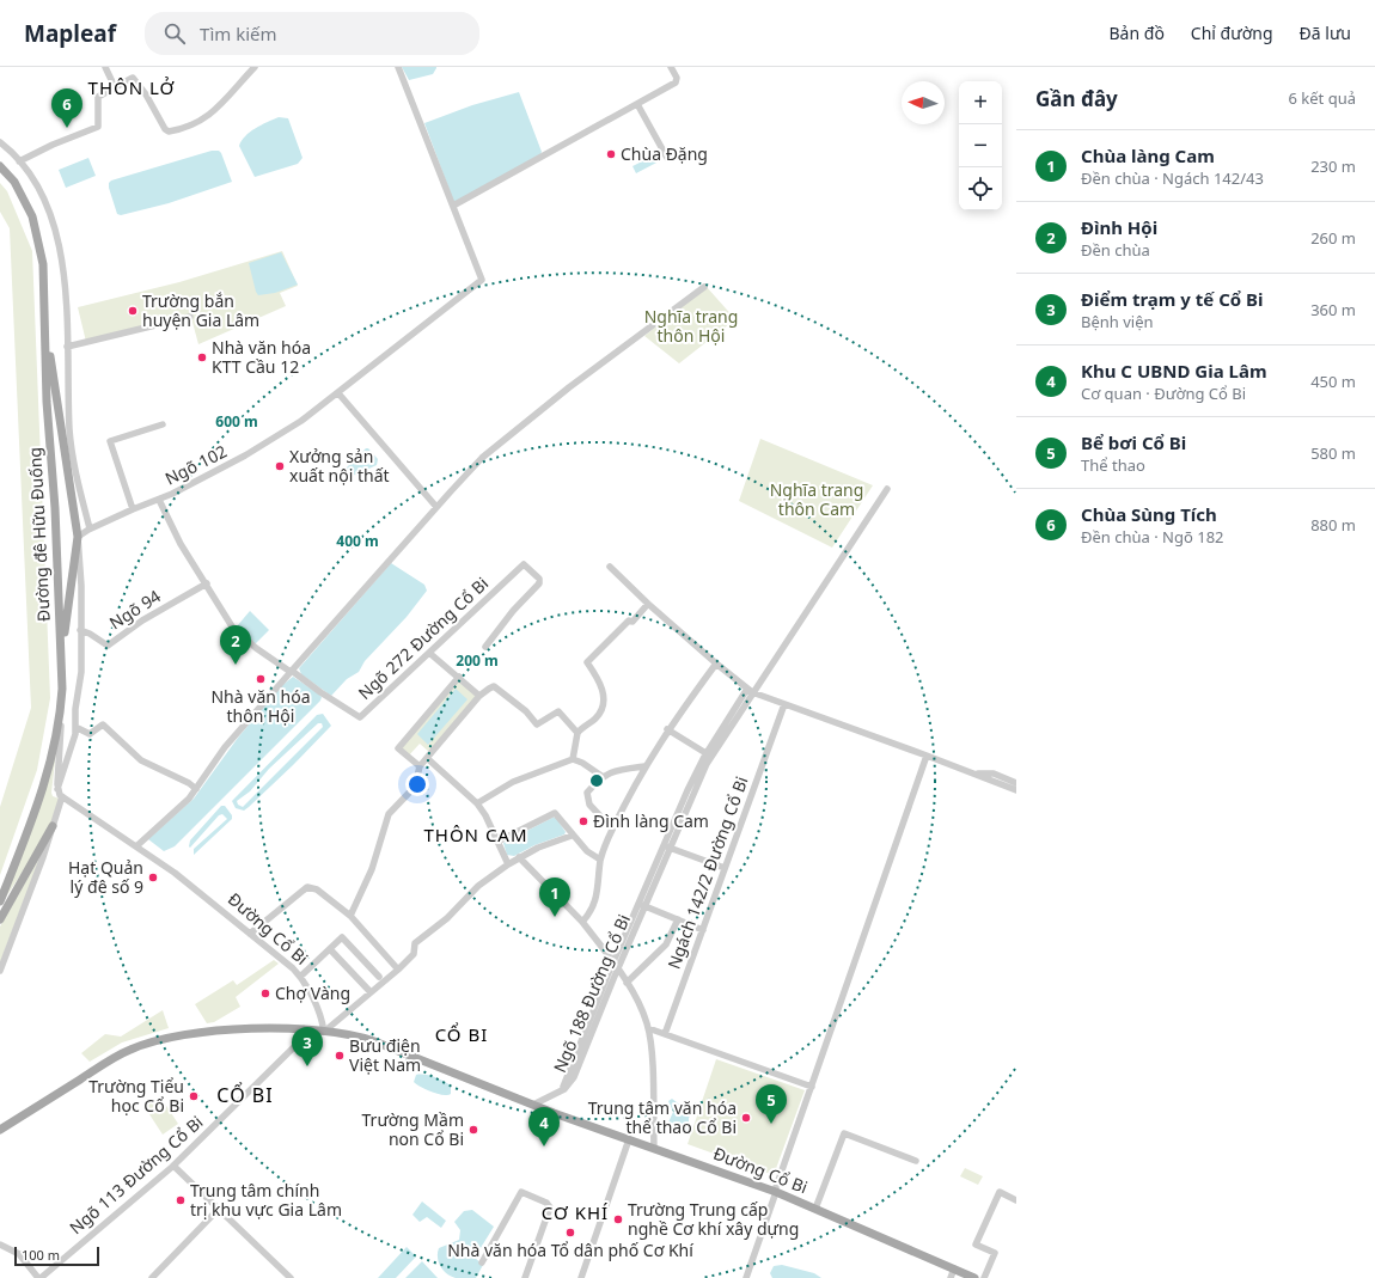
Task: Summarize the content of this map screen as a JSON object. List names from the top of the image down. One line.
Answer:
{"streets":{"main road":["Đường đê Hữu Đuống","Đường Cổ Bi"],"street":["Ngõ 102","Ngõ 94","Ngõ 272 Đường Cổ Bi","Ngách 142/2 Đường Cổ Bi","Ngõ 188 Đường Cổ Bi","Ngõ 113 Đường Cổ Bi"]},"crossings":[["Đường Cổ Bi","Ngõ 188 Đường Cổ Bi"]],"districts":["THÔN LỞ","THÔN CAM","CỔ BI","CỔ BI","CƠ KHÍ"],"parks":["Nghĩa trang thôn Hội","Nghĩa trang thôn Cam"],"places":["Chùa Đặng","Trường bắn huyện Gia Lâm","Nhà văn hóa KTT Cầu 12","Xưởng sản xuất nội thất","Nhà văn hóa thôn Hội","Đình làng Cam","Hạt Quản lý đê số 9","Chợ Vàng","Bưu điện Việt Nam","Trường Tiểu học Cổ Bi","Trung tâm văn hóa thể thao Cổ Bi","Trường Mầm non Cổ Bi","Trung tâm chính trị khu vực Gia Lâm","Trường Trung cấp nghề Cơ khí xây dựng","Nhà văn hóa Tổ dân phố Cơ Khí"],"scale_bar":"100 m","north":"left","page":{"header":"Mapleaf","search":"Tìm kiếm","nav":["Bản đồ","Chỉ đường","Đã lưu"],"heading":["Gần đây","6 kết quả"],"map_buttons":["+","−"],"pins":["6","2","1","3","5","4"],"list":[{"mark":"1","name":"Chùa làng Cam","note":"Đền chùa · Ngách 142/43","value":"230 m"},{"mark":"2","name":"Đình Hội","note":"Đền chùa","value":"260 m"},{"mark":"3","name":"Điểm trạm y tế Cổ Bi","note":"Bệnh viện","value":"360 m"},{"mark":"4","name":"Khu C UBND Gia Lâm","note":"Cơ quan · Đường Cổ Bi","value":"450 m"},{"mark":"5","name":"Bể bơi Cổ Bi","note":"Thể thao","value":"580 m"},{"mark":"6","name":"Chùa Sùng Tích","note":"Đền chùa · Ngõ 182","value":"880 m"}],"scale":"100 m"},"rings":["600 m","400 m","200 m"]}
